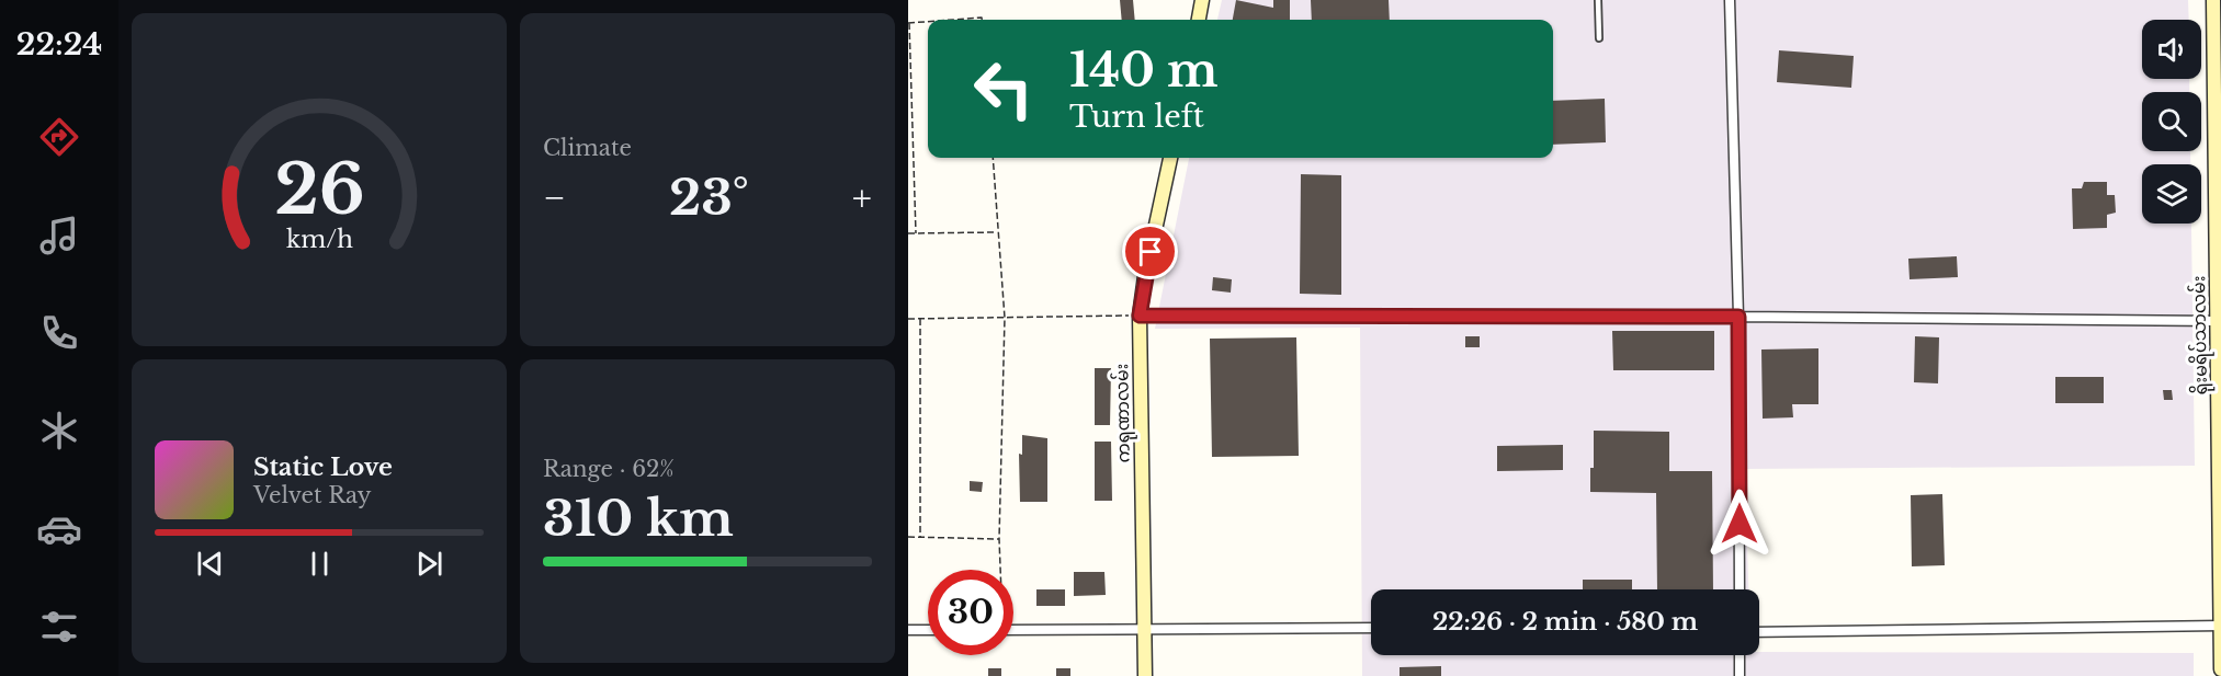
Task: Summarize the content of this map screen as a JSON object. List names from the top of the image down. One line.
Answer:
{"streets":{"street":["ရိုးမရိပ်သာလမ်း","ကရုဏာလမ်း"]},"page":{"tabs":"22:24","tile":["Climate",["Range · 62%","310 km"]],"turn":["140 m","Turn left"],"heat":["−","23°","+"],"song":["Static Love","Velvet Ray"],"limit":"30","trip":"22:26 · 2 min · 580 m","gauge":["26","km/h"]}}
